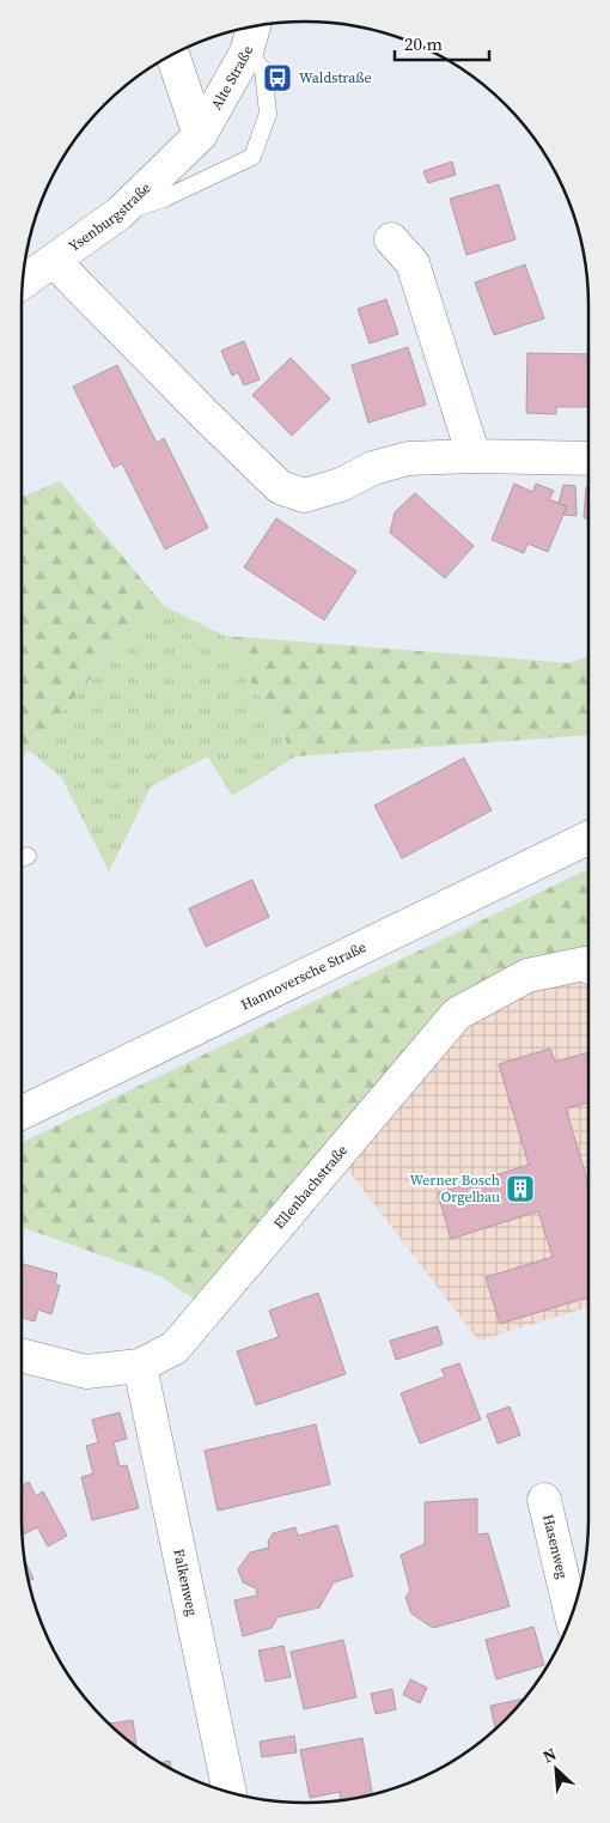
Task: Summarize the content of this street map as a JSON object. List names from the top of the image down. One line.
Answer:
{"streets":{"street":["Alte Straße","Ysenburgstraße","Hannoversche Straße","Ellenbachstraße","Hasenweg","Falkenweg"]},"crossings":[["Alte Straße","Ysenburgstraße"],["Ellenbachstraße","Falkenweg"]],"places":{"bus stop":["Waldstraße"],"building":["Werner Bosch Orgelbau"]},"scale_bar":"20 m","north":"top left"}
